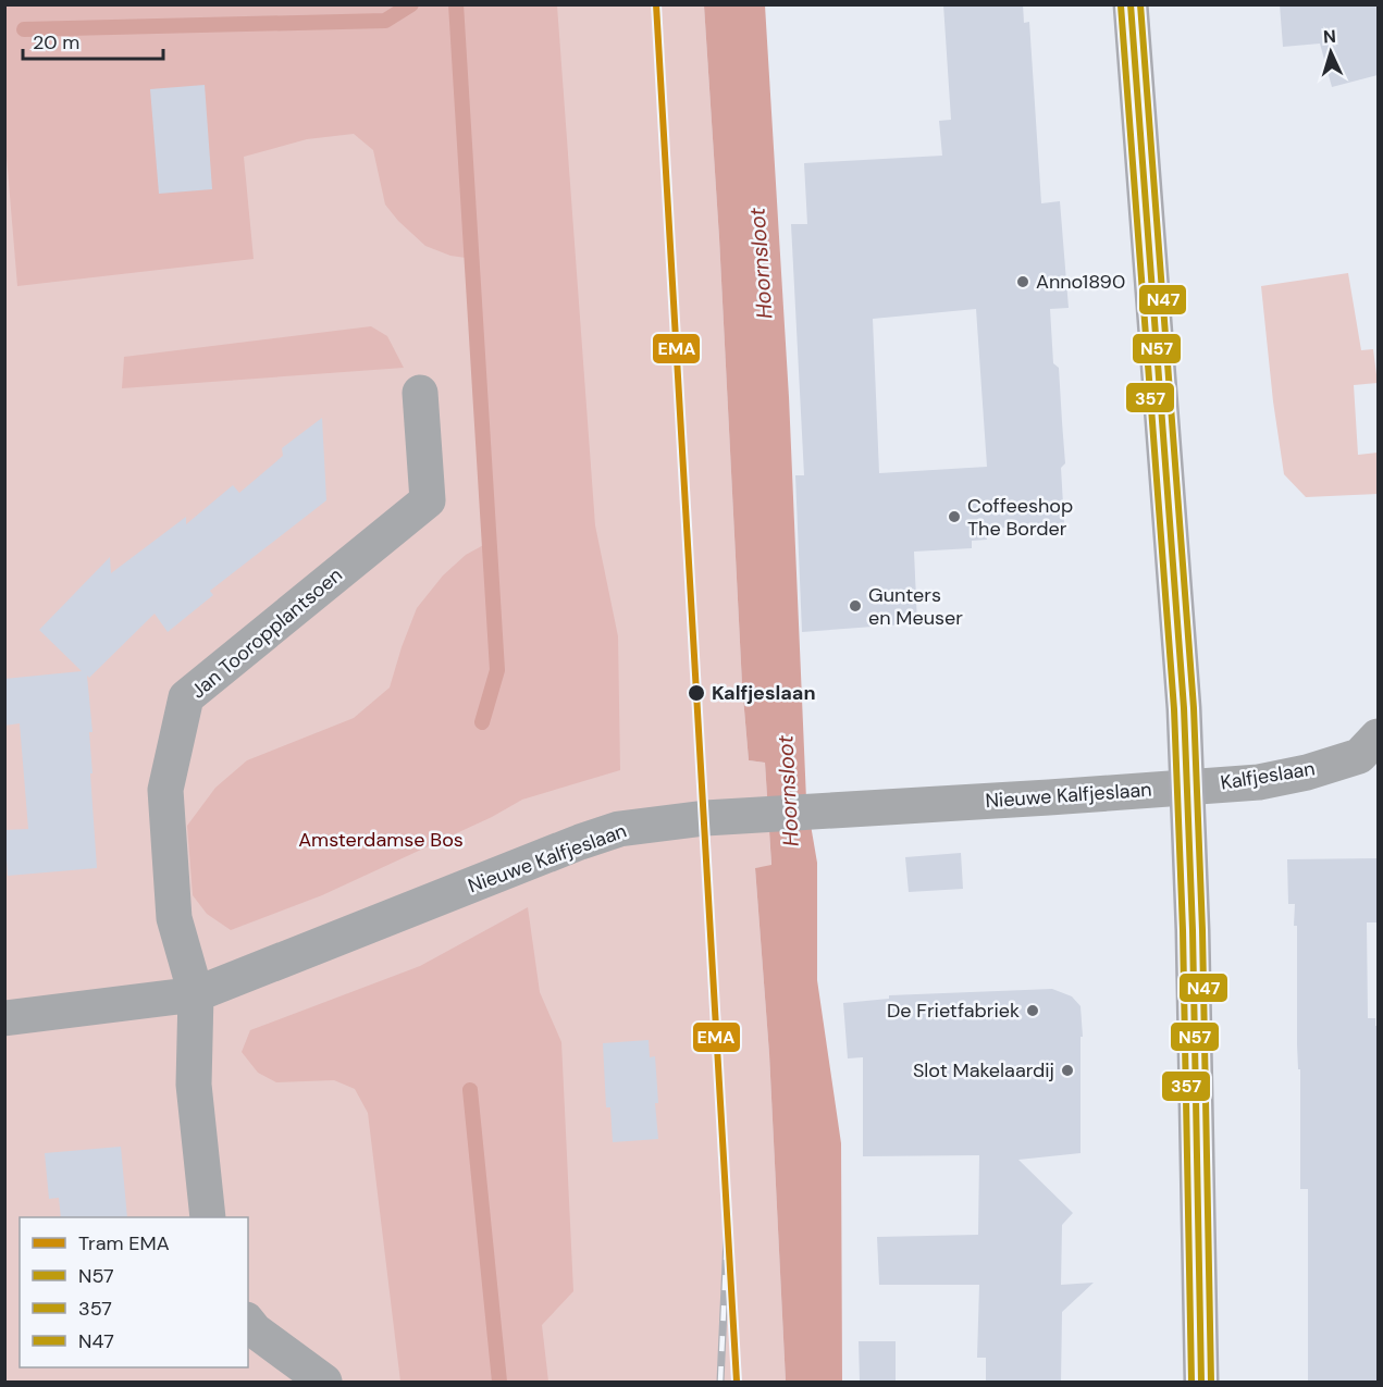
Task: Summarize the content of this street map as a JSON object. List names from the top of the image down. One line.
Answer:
{"streets":{"street":["Jan Tooropplantsoen","Kalfjeslaan","Nieuwe Kalfjeslaan"]},"crossings":[["Jan Tooropplantsoen","Nieuwe Kalfjeslaan"],["Kalfjeslaan","Nieuwe Kalfjeslaan"]],"water":["Hoornsloot"],"parks":["Amsterdamse Bos"],"places":["Anno1890","Coffeeshop The Border","Gunters en Meuser","Kalfjeslaan","De Frietfabriek","Slot Makelaardij"],"lines":["tram line EMA","transit line N57","transit line N47","transit line 357"],"legend":["Tram EMA","N57","357","N47"],"scale_bar":"20 m","north":"top"}
